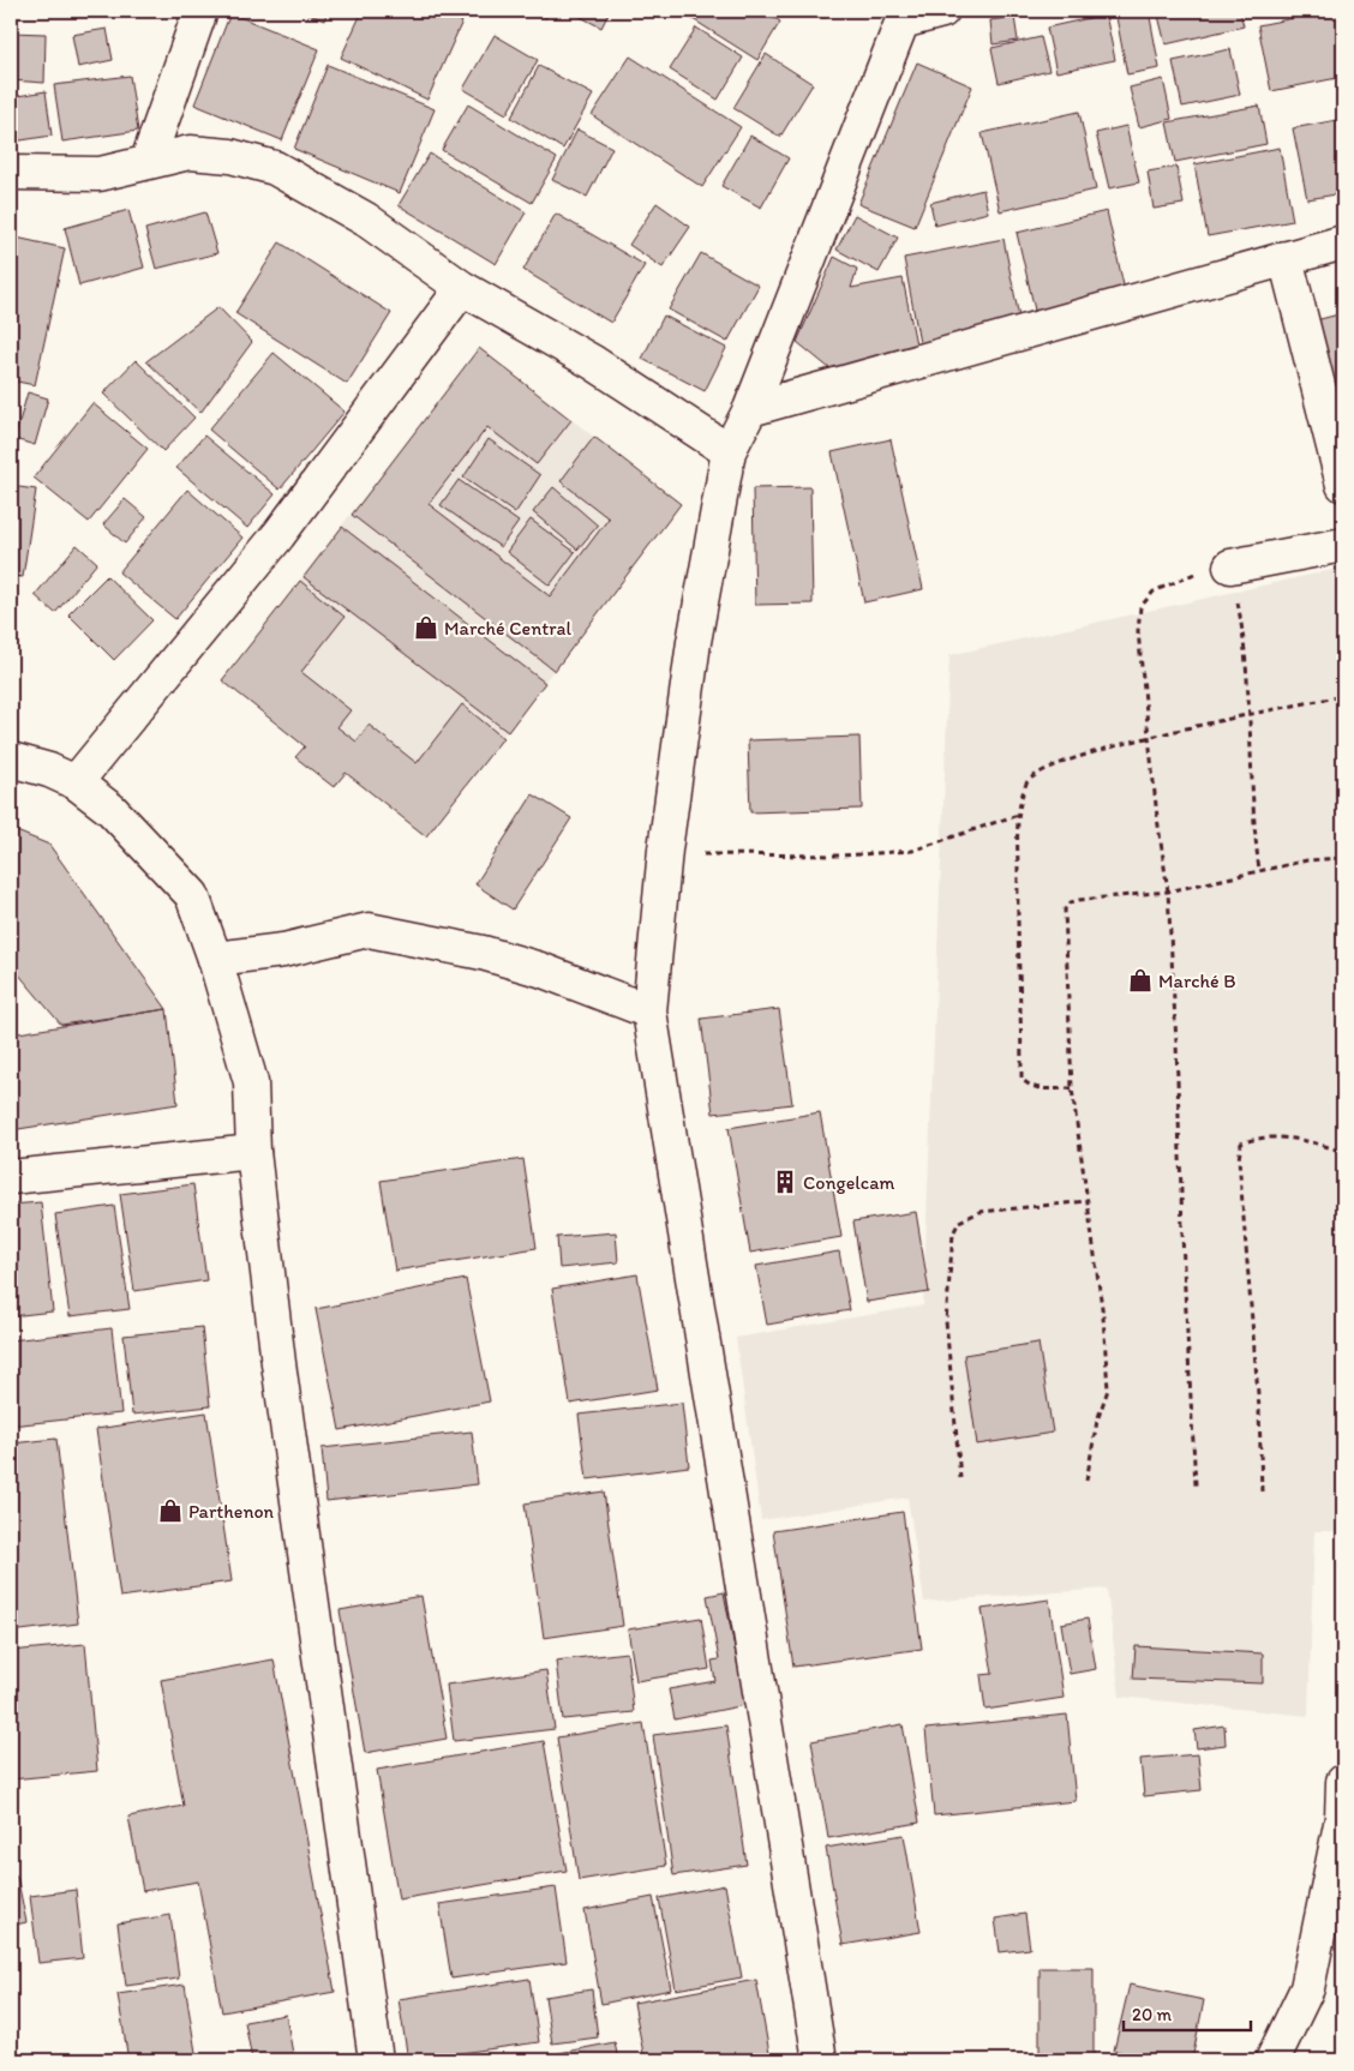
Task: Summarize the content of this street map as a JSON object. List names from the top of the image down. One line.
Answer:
{"places":{"shop":["Marché Central","Marché B","Parthenon"],"building":["Congelcam"]},"scale_bar":"20 m"}
